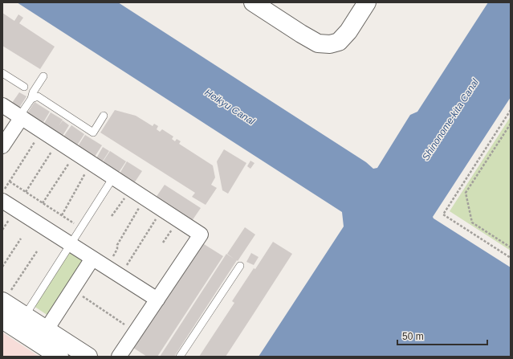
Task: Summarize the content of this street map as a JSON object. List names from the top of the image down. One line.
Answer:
{"water":["Heikyu Canal","Shinonome-kita Canal"],"scale_bar":"50 m"}
